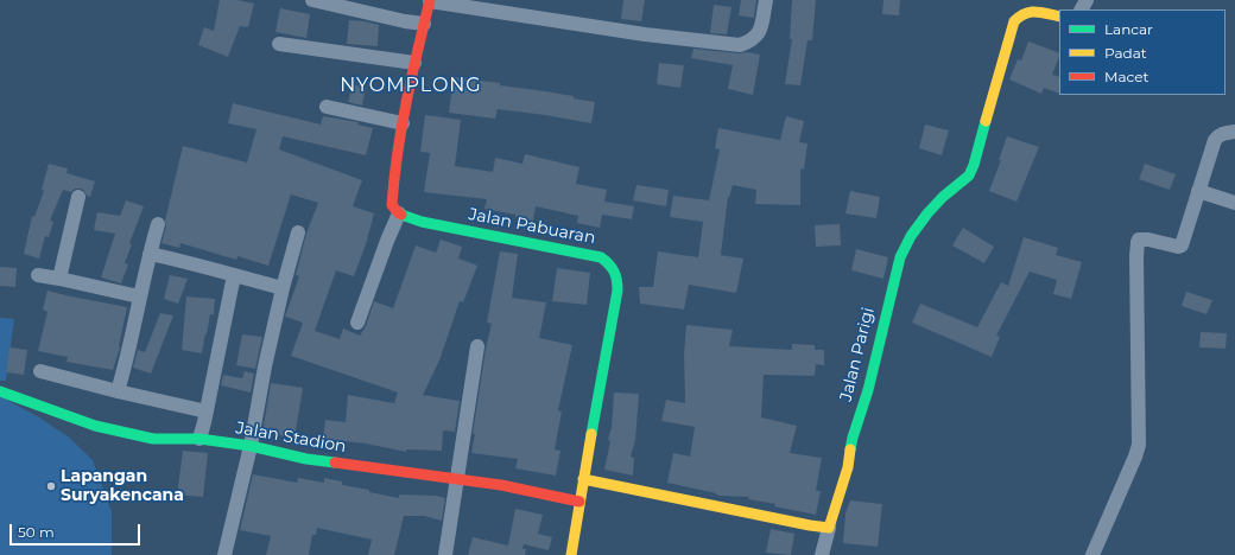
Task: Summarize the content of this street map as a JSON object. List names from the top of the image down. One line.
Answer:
{"streets":{"street":["Jalan Pabuaran","Jalan Parigi","Jalan Stadion"]},"crossings":[["Jalan Pabuaran","Jalan Stadion"]],"districts":["NYOMPLONG"],"places":["Lapangan Suryakencana"],"legend":["Lancar","Padat","Macet"],"scale_bar":"50 m"}
